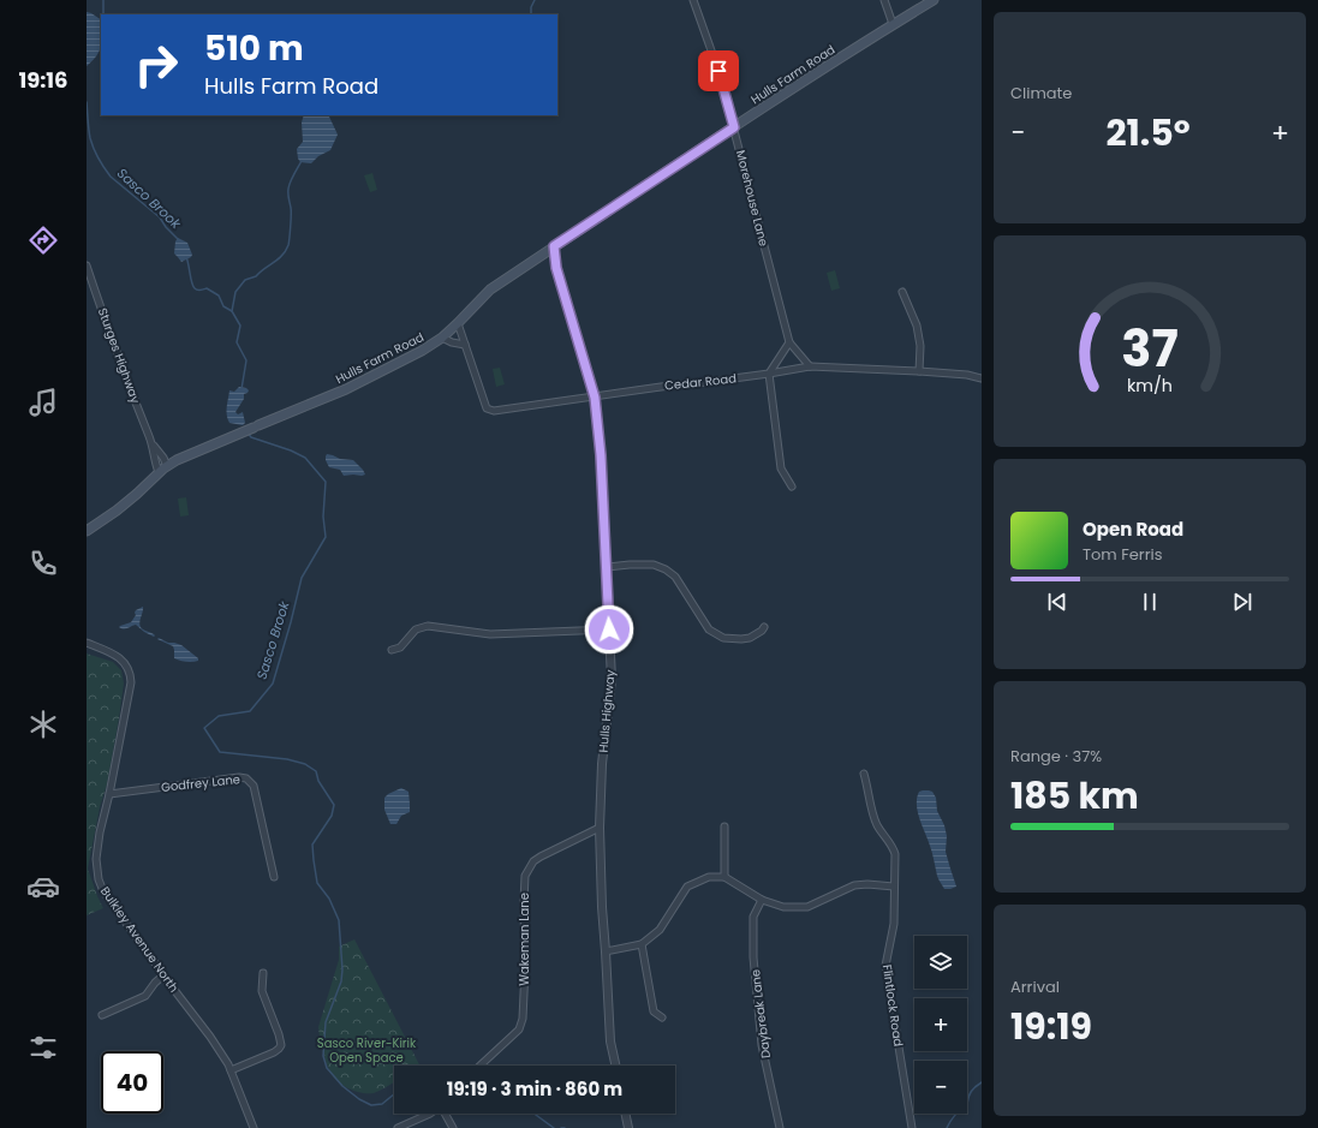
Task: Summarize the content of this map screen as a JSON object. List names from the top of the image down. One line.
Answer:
{"streets":{"main road":["Hulls Farm Road"],"street":["Morehouse Lane","Sturges Highway","Cedar Road","Hulls Highway","Godfrey Lane","Bulkley Avenue North","Wakeman Lane","Flintlock Road","Daybreak Lane"]},"crossings":[["Hulls Farm Road","Morehouse Lane"],["Hulls Farm Road","Sturges Highway"],["Hulls Farm Road","Cedar Road"],["Hulls Farm Road","Hulls Highway"],["Morehouse Lane","Cedar Road"],["Cedar Road","Hulls Highway"],["Hulls Highway","Wakeman Lane"],["Godfrey Lane","Bulkley Avenue North"]],"water":["Sasco Brook"],"parks":["Sasco River-Kirik Open Space"],"page":{"tabs":"19:16","tile":["Climate",["Range · 37%","185 km"],["Arrival","19:19"]],"turn":["510 m","Hulls Farm Road"],"heat":["−","21.5°","+"],"song":["Open Road","Tom Ferris"],"map_buttons":["+","−"],"limit":"40","trip":"19:19 · 3 min · 860 m","gauge":["37","km/h"]}}
